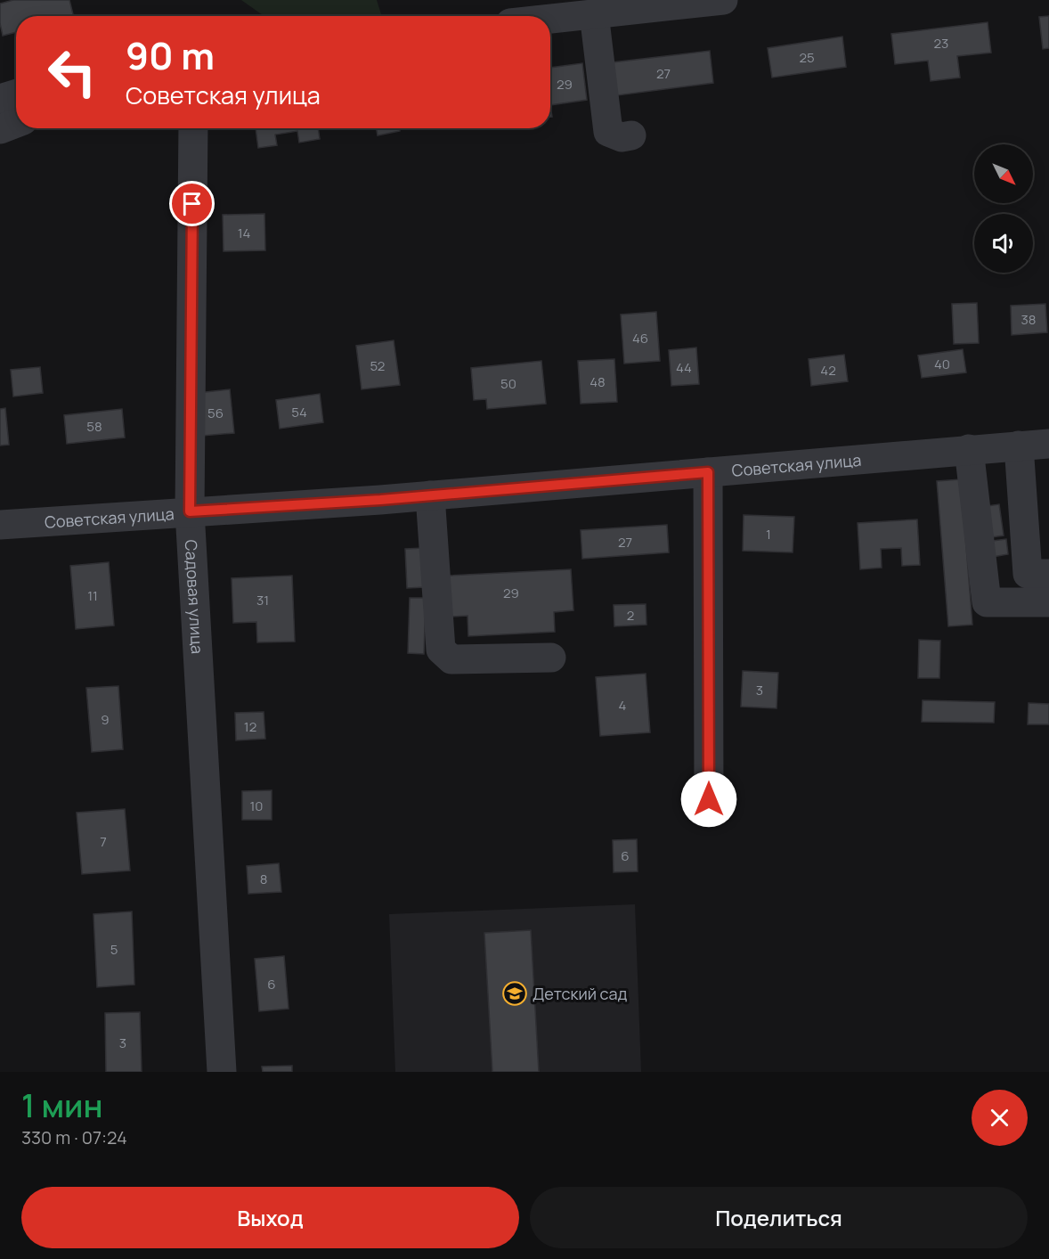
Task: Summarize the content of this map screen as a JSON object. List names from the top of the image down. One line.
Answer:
{"streets":{"street":["Советская улица","Садовая улица"]},"crossings":[["Советская улица","Садовая улица"]],"places":{"school or university":["Детский сад"]},"house_numbers":["23","25","27","29","14","38","46","40","52","44","42","48","50","54","56","58","1","27","29","11","31","2","3","4","9","12","10","7","6","8","5","6","3"],"north":"bottom right","page":{"turn":["90 m","Советская улица"],"heading":["1 мин","330 m · 07:24"],"buttons":["Выход","Поделиться"]}}
